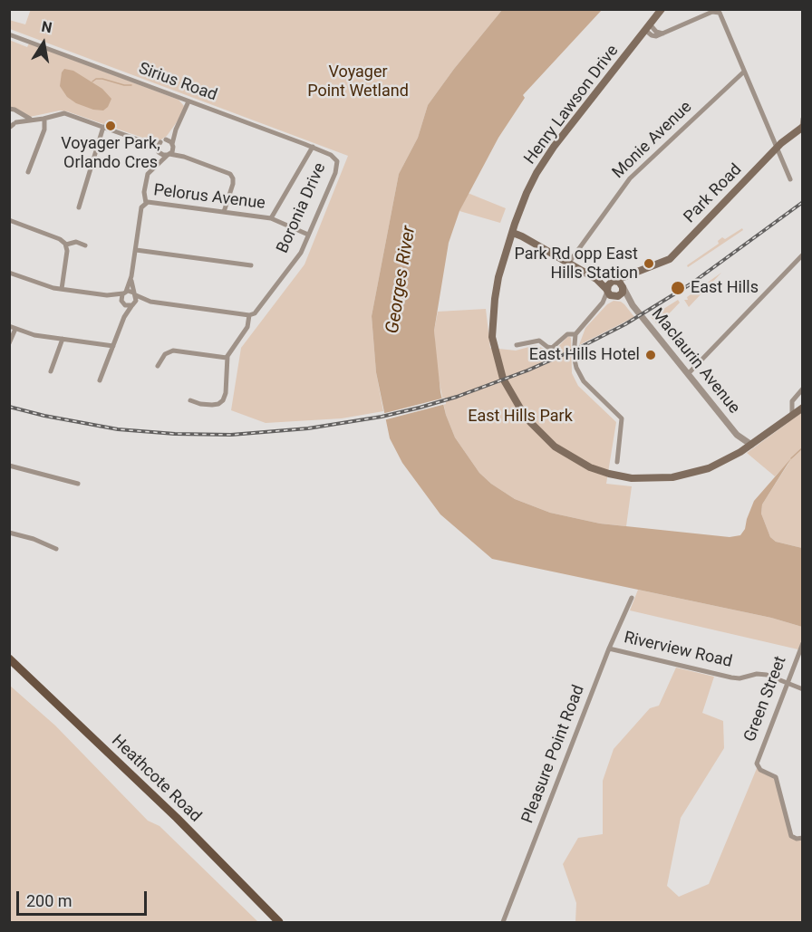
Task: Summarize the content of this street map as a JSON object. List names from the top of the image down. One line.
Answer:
{"streets":{"main road":["Henry Lawson Drive","Park Road","Heathcote Road"],"street":["Sirius Road","Monie Avenue","Pelorus Avenue","Boronia Drive","Maclaurin Avenue","Riverview Road","Green Street","Pleasure Point Road"]},"crossings":[["Sirius Road","Boronia Drive"],["Henry Lawson Drive","Maclaurin Avenue"],["Park Road","Maclaurin Avenue"],["Pelorus Avenue","Boronia Drive"],["Riverview Road","Green Street"],["Riverview Road","Pleasure Point Road"]],"water":["Georges River"],"parks":["Voyager Point Wetland","East Hills Park"],"places":["Voyager Park, Orlando Cres","Park Rd opp East Hills Station","East Hills","East Hills Hotel"],"scale_bar":"200 m","north":"top"}
